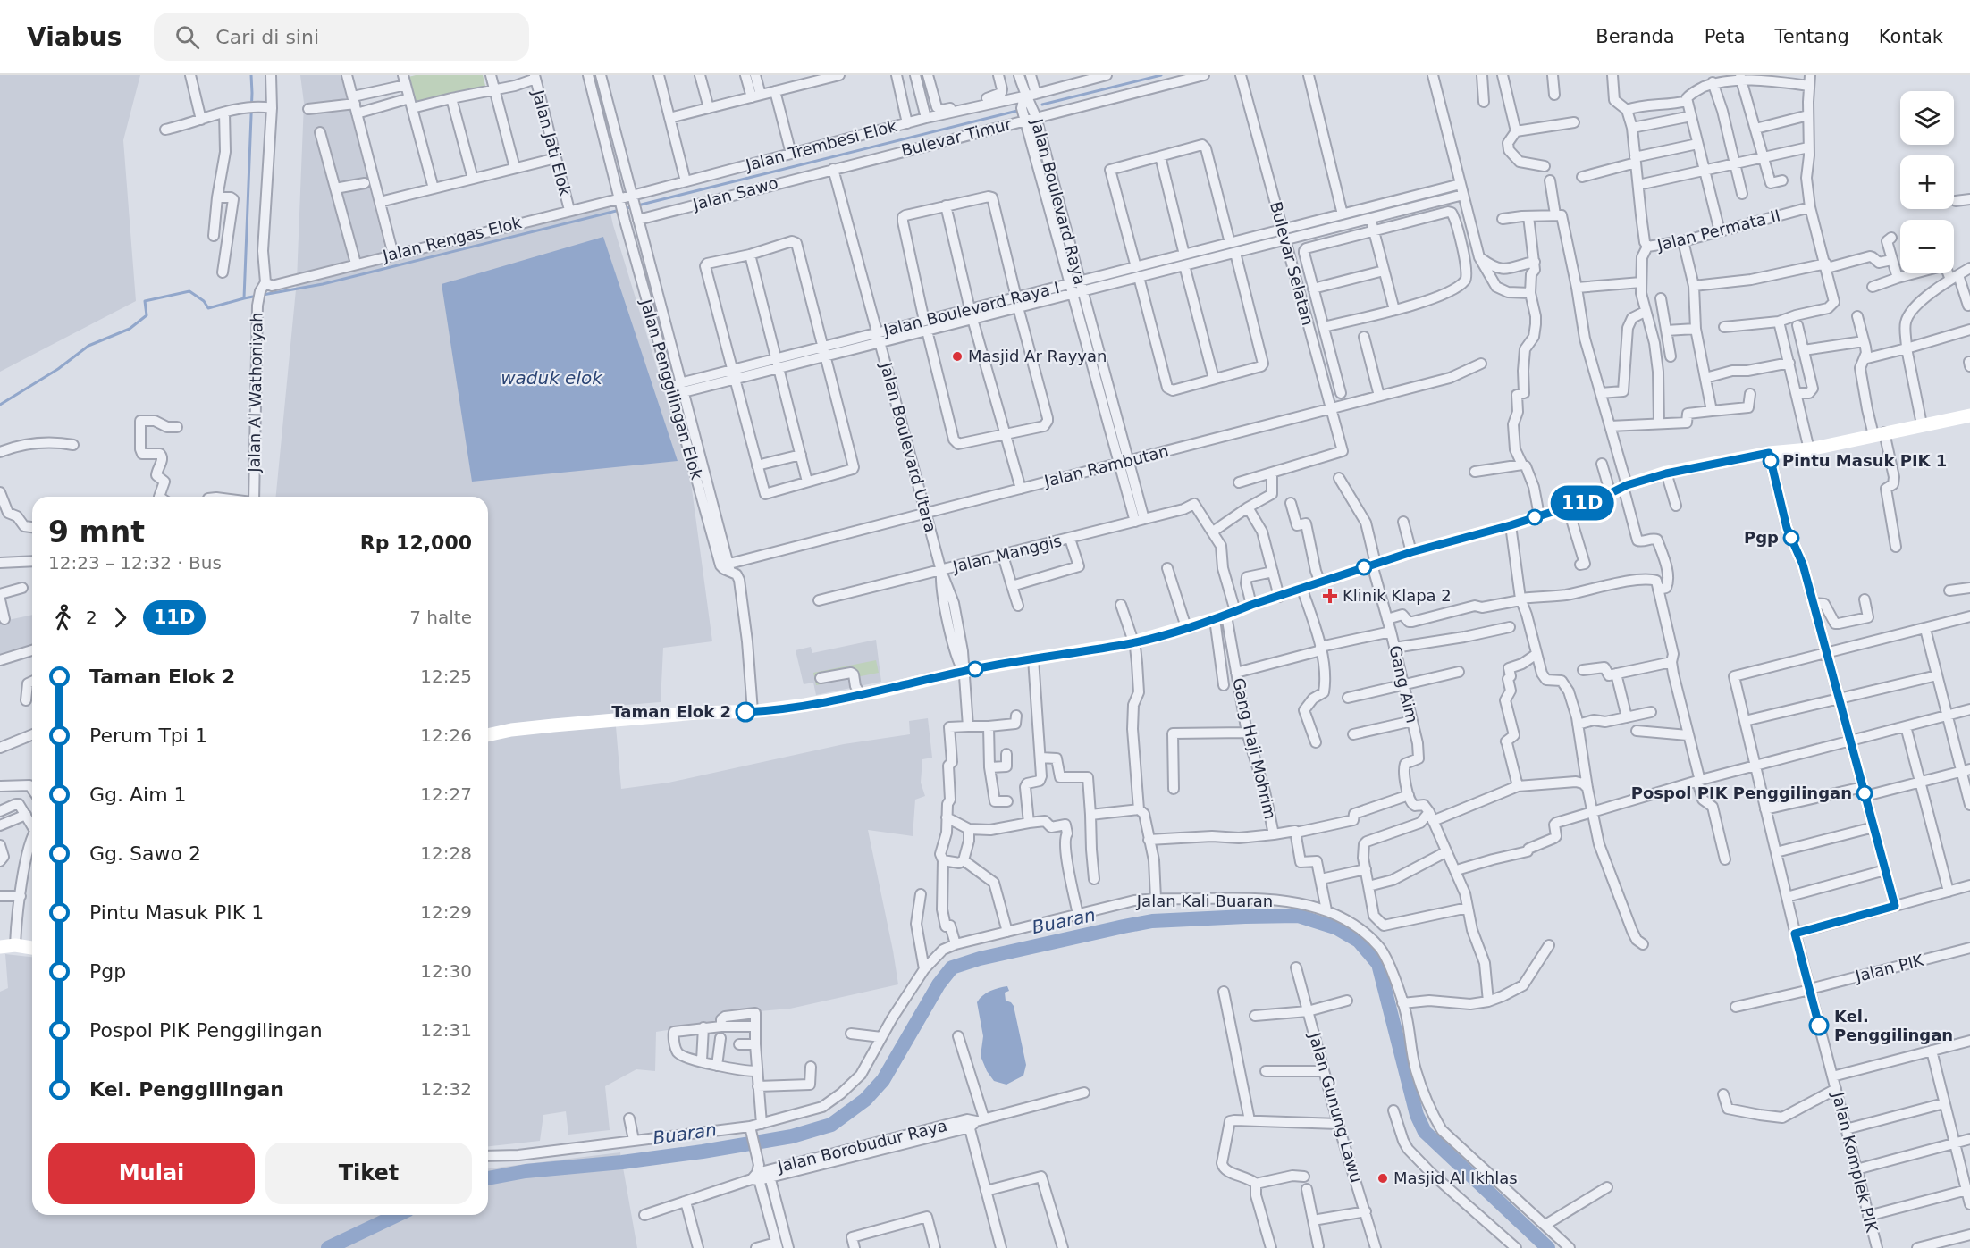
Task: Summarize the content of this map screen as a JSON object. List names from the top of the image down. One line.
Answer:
{"streets":{"street":["Bulevar Timur","Jalan Jati Elok","Jalan Trembesi Elok","Jalan Sawo","Jalan Boulevard Raya","Jalan Permata II","Jalan Rengas Elok","Bulevar Selatan","Jalan Boulevard Raya I","Jalan Penggilingan Elok","Jalan Al Wathoniyah","Jalan Boulevard Utara","Jalan Rambutan","Jalan Manggis","Gang Aim","Gang Haji Mohrim","Jalan Kali Buaran","Jalan PIK","Jalan Gunung Lawu","Jalan Borobudur Raya","Jalan Komplek PIK"]},"crossings":[["Bulevar Timur","Jalan Sawo"],["Bulevar Timur","Jalan Boulevard Raya"],["Bulevar Timur","Jalan Boulevard Utara"],["Jalan Jati Elok","Jalan Rengas Elok"],["Jalan Trembesi Elok","Jalan Boulevard Raya"],["Jalan Trembesi Elok","Jalan Rengas Elok"],["Jalan Trembesi Elok","Jalan Penggilingan Elok"],["Jalan Sawo","Jalan Penggilingan Elok"],["Jalan Sawo","Jalan Boulevard Utara"],["Jalan Boulevard Raya","Jalan Boulevard Raya I"],["Jalan Boulevard Raya","Jalan Rambutan"],["Jalan Boulevard Raya","Jalan Manggis"],["Jalan Rengas Elok","Jalan Penggilingan Elok"],["Jalan Rengas Elok","Jalan Al Wathoniyah"],["Bulevar Selatan","Jalan Boulevard Raya I"],["Bulevar Selatan","Jalan Rambutan"],["Jalan Boulevard Raya I","Jalan Penggilingan Elok"],["Jalan Boulevard Raya I","Jalan Boulevard Utara"],["Jalan Penggilingan Elok","Jalan Rambutan"],["Jalan Boulevard Utara","Jalan Rambutan"],["Jalan Boulevard Utara","Jalan Manggis"],["Jalan PIK","Jalan Komplek PIK"]],"water":["waduk elok","Buaran"],"places":{"other":["Masjid Ar Rayyan","Pintu Masuk PIK 1","Pgp","Taman Elok 2","Pospol PIK Penggilingan","Kel. Penggilingan","Masjid Al Ikhlas"],"health":["Klinik Klapa 2"]},"lines":["bus line 11D"],"page":{"header":"Viabus","search":"Cari di sini","nav":["Beranda","Peta","Tentang","Kontak"],"on_map":"11D","map_buttons":["+","−"],"heading":["9 mnt","12:23 – 12:32 · Bus","Rp 12,000"],"legs":["2","11D","7 halte"],"list":[{"name":"Taman Elok 2","value":"12:25"},{"name":"Perum Tpi 1","value":"12:26"},{"name":"Gg. Aim 1","value":"12:27"},{"name":"Gg. Sawo 2","value":"12:28"},{"name":"Pintu Masuk PIK 1","value":"12:29"},{"name":"Pgp","value":"12:30"},{"name":"Pospol PIK Penggilingan","value":"12:31"},{"name":"Kel. Penggilingan","value":"12:32"}],"buttons":["Mulai","Tiket"]}}
